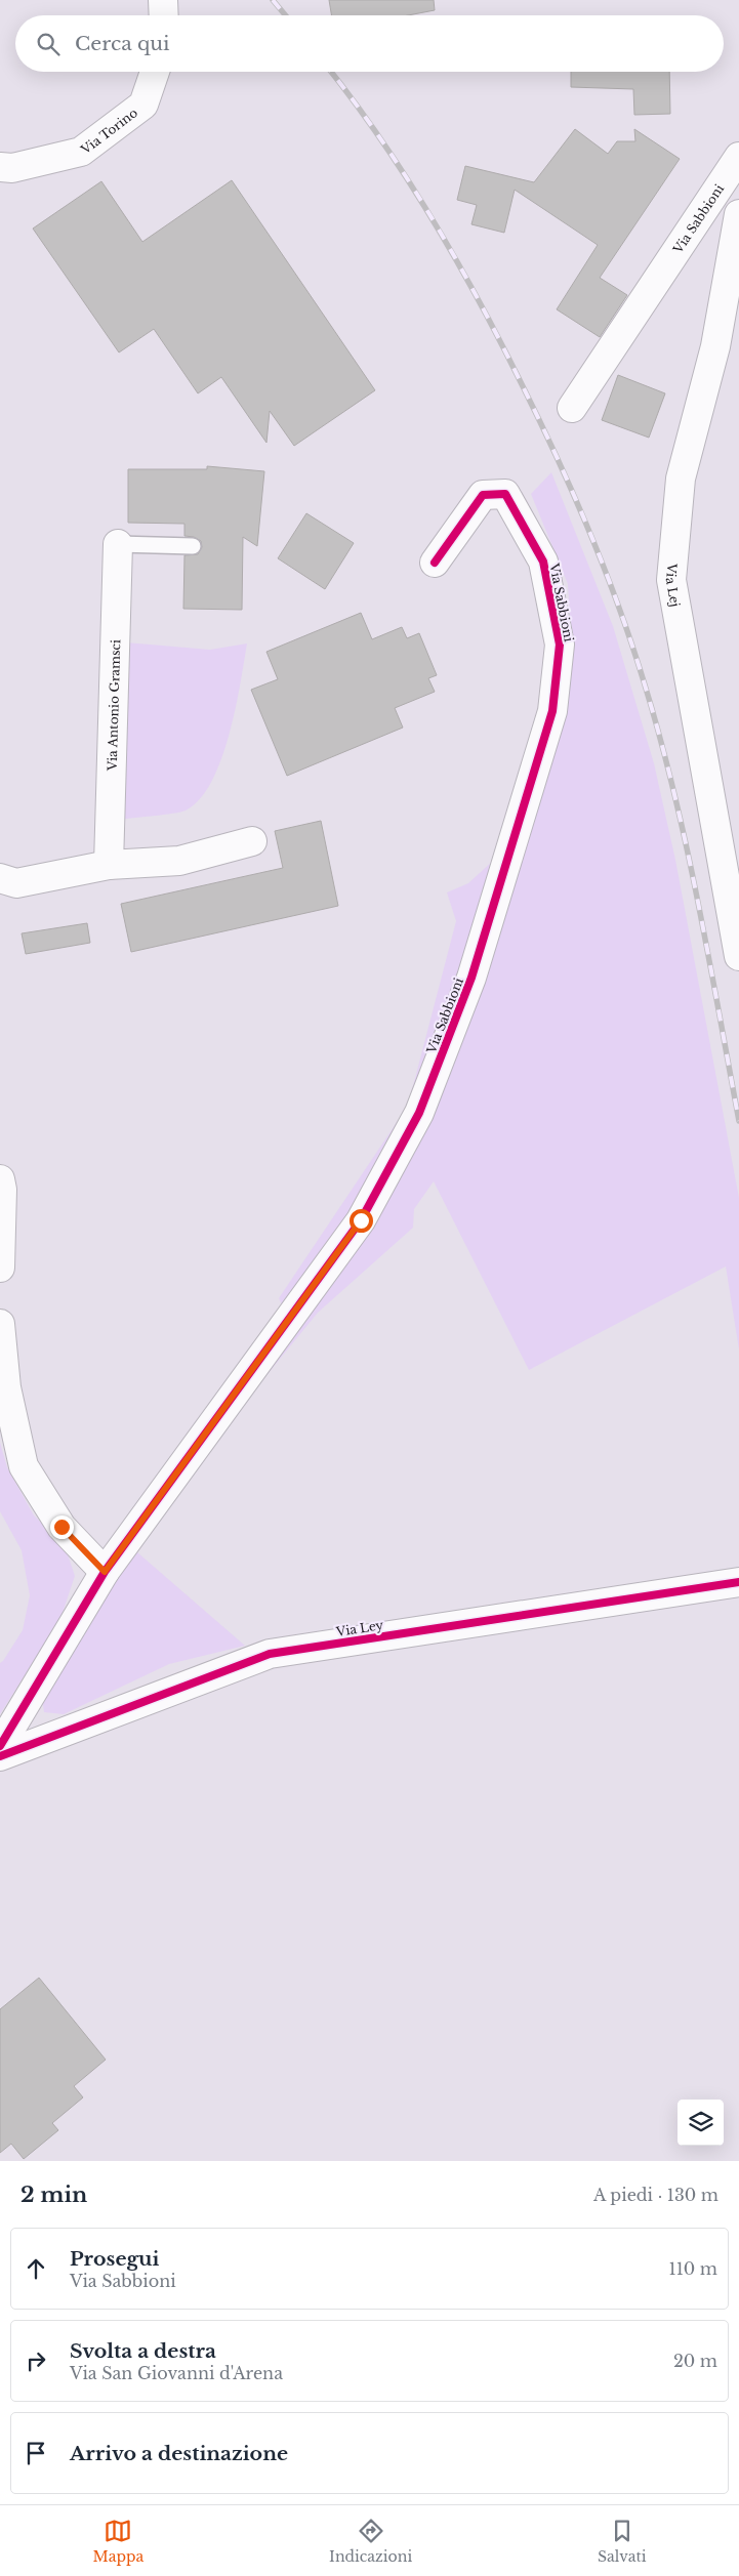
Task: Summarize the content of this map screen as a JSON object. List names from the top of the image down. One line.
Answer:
{"streets":{"street":["Via Torino","Via Sabbioni","Via Lej","Via Antonio Gramsci","Via Ley"]},"page":{"search":"Cerca qui","heading":["2 min","A piedi · 130 m"],"list":[["Prosegui","Via Sabbioni","110 m"],["Svolta a destra","Via San Giovanni d'Arena","20 m"],"Arrivo a destinazione"],"nav":["Mappa","Indicazioni","Salvati"]}}
